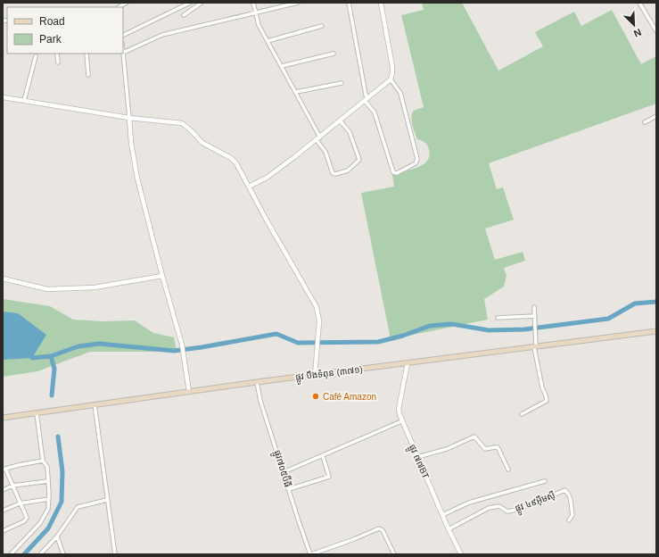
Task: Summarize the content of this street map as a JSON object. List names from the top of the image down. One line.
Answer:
{"streets":{"main road":["ផ្លូវ បឹងទំពុន (៣៧១)"],"street":["ផ្លូវ ៧៧BT","ផ្លូវ៧០៥ប៊ីធី","ផ្លូវ ៤៩អ៊ឹមស៊ី"]},"crossings":[["ផ្លូវ បឹងទំពុន (៣៧១)","ផ្លូវ ៧៧BT"],["ផ្លូវ បឹងទំពុន (៣៧១)","ផ្លូវ៧០៥ប៊ីធី"],["ផ្លូវ ៧៧BT","ផ្លូវ ៤៩អ៊ឹមស៊ី"]],"places":["Café Amazon"],"legend":["Road","Park"],"north":"bottom right"}
